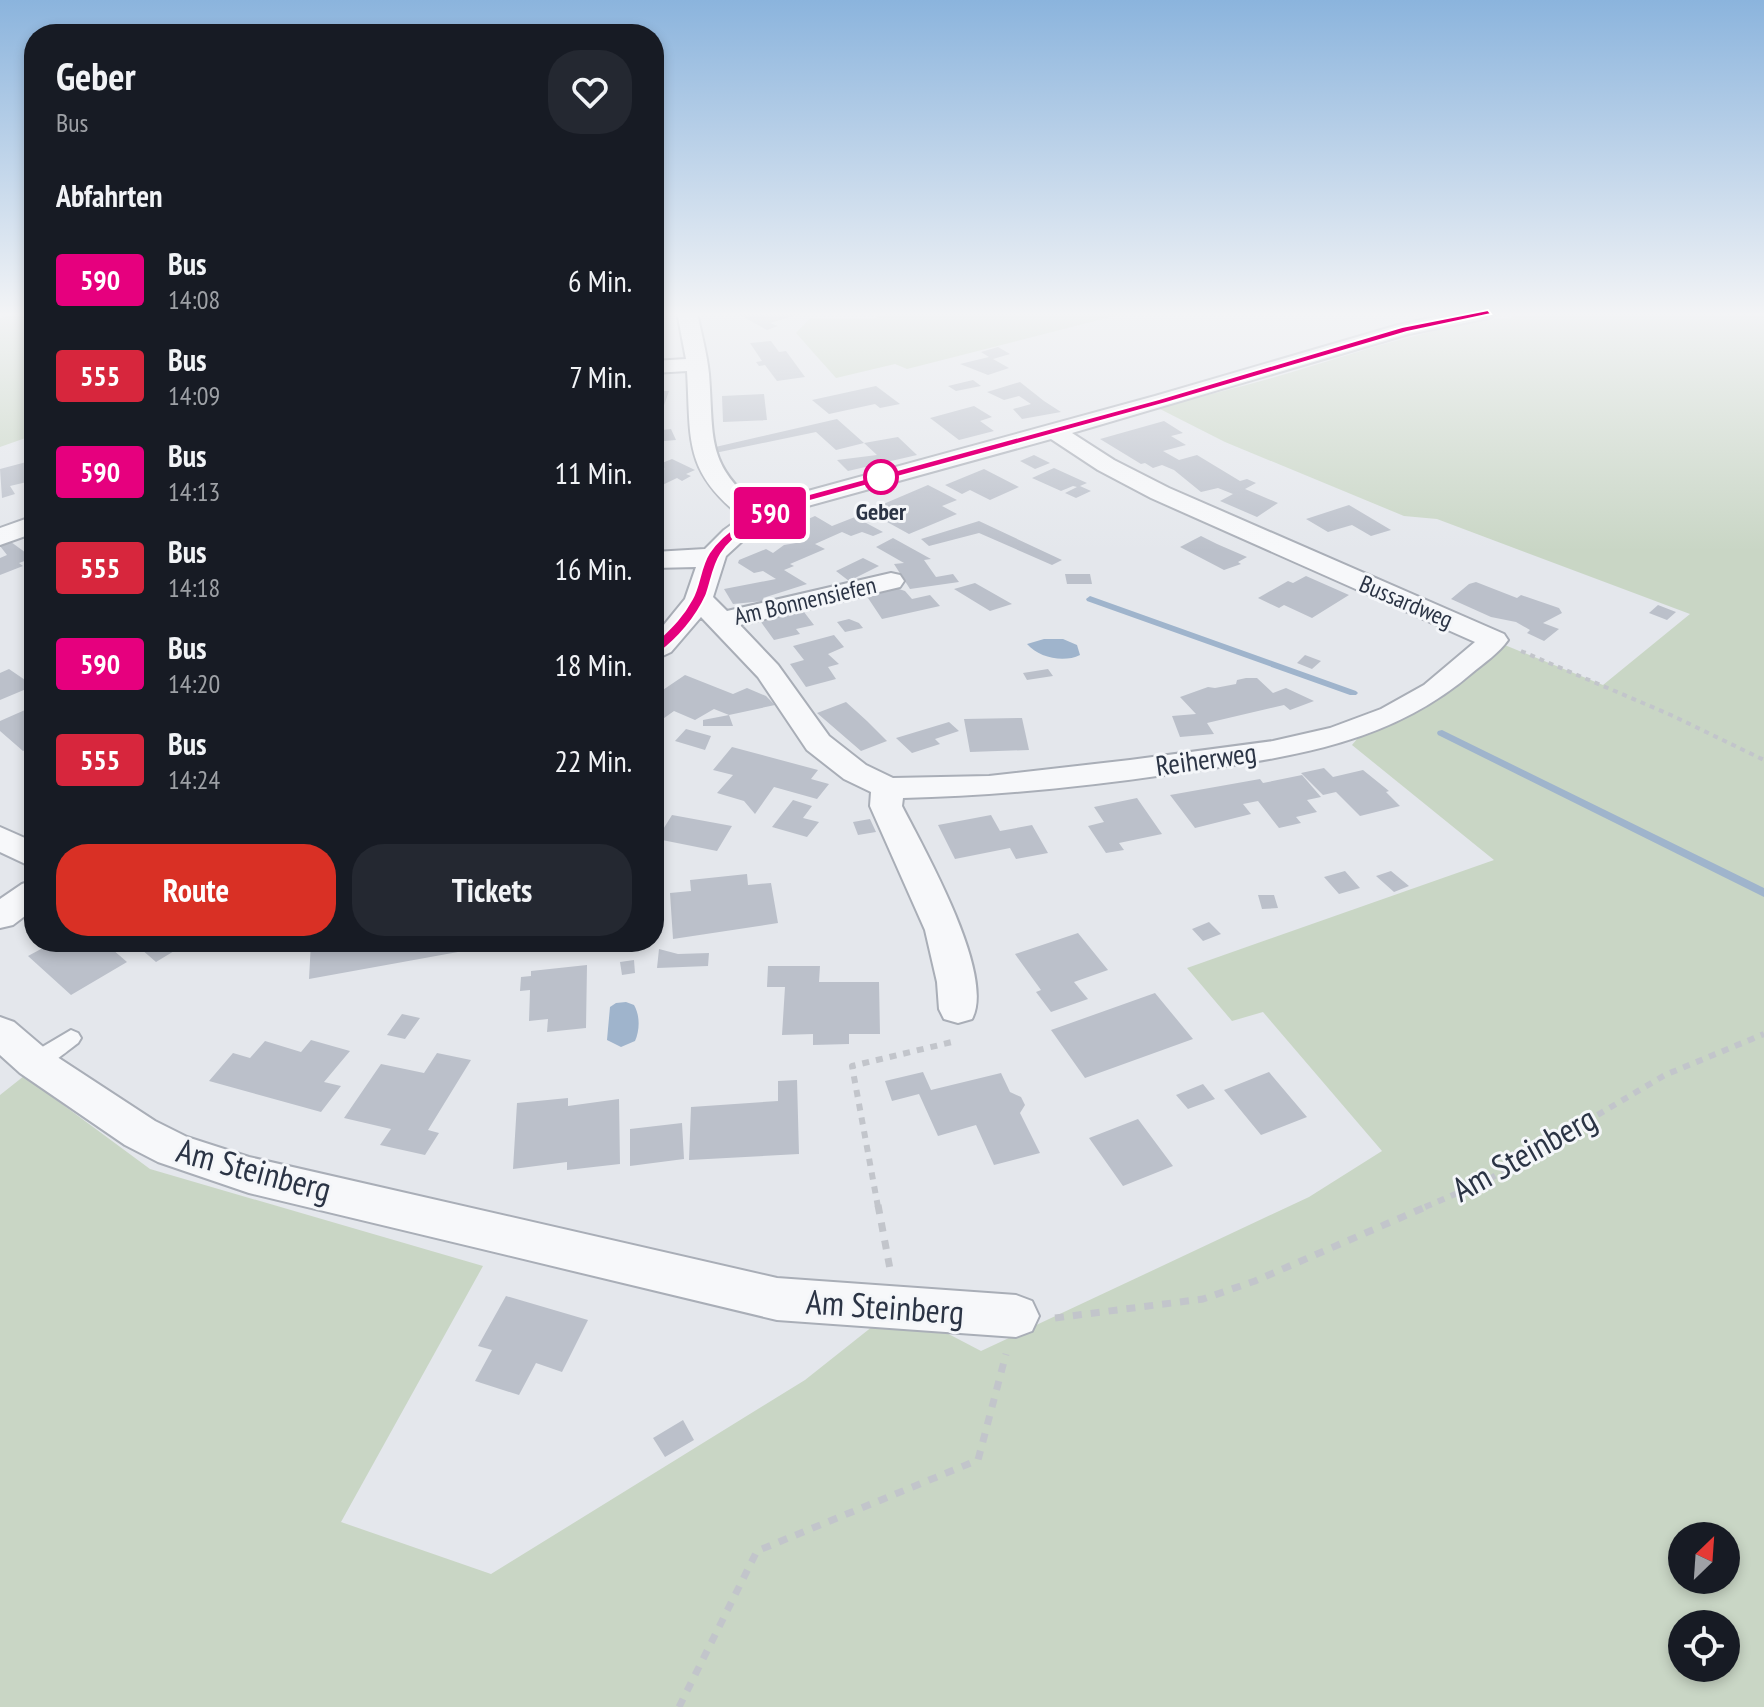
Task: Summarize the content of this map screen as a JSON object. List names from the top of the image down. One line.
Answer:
{"streets":{"street":["Am Bonnensiefen","Bussardweg","Reiherweg","Am Steinberg"]},"crossings":[["Am Bonnensiefen","Reiherweg"],["Bussardweg","Reiherweg"]],"places":["Geber"],"lines":["bus line 590"],"north":"top right","page":{"on_map":"590","heading":[["Geber","Bus"],"Abfahrten"],"list":[{"mark":"590","name":"Bus","note":"14:08","value":"6 Min."},{"mark":"555","name":"Bus","note":"14:09","value":"7 Min."},{"mark":"590","name":"Bus","note":"14:13","value":"11 Min."},{"mark":"555","name":"Bus","note":"14:18","value":"16 Min."},{"mark":"590","name":"Bus","note":"14:20","value":"18 Min."},{"mark":"555","name":"Bus","note":"14:24","value":"22 Min."}],"buttons":["Route","Tickets"]}}
